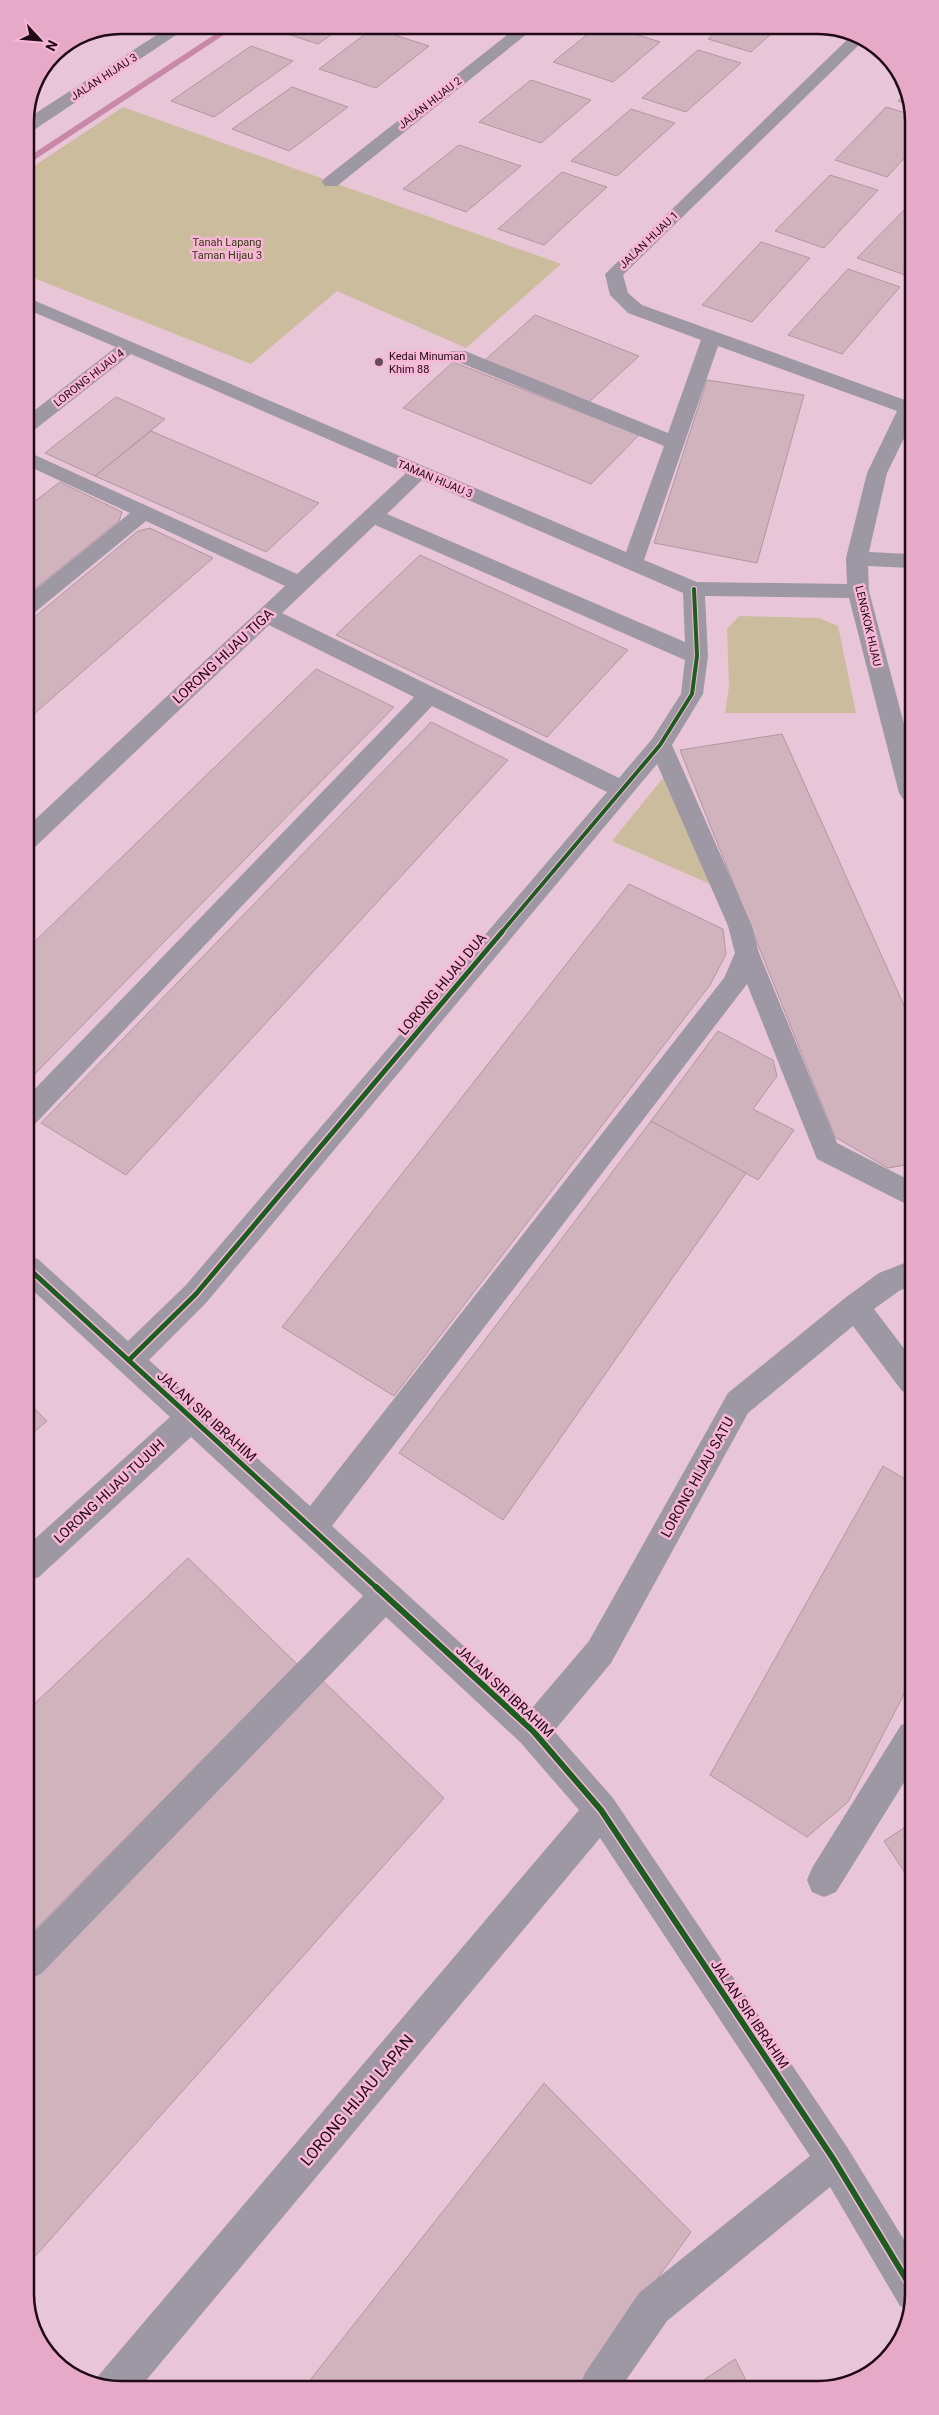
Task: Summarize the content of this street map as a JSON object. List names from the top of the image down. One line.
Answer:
{"streets":{"street":["JALAN HIJAU 3","JALAN HIJAU 2","JALAN HIJAU 1","LORONG HIJAU 4","TAMAN HIJAU 3","LENGKOK HIJAU","LORONG HIJAU TIGA","LORONG HIJAU DUA","JALAN SIR IBRAHIM","LORONG HIJAU SATU","LORONG HIJAU TUJUH","LORONG HIJAU LAPAN"]},"crossings":[["LORONG HIJAU 4","TAMAN HIJAU 3"],["TAMAN HIJAU 3","LENGKOK HIJAU"],["TAMAN HIJAU 3","LORONG HIJAU TIGA"],["TAMAN HIJAU 3","LORONG HIJAU DUA"],["LORONG HIJAU DUA","JALAN SIR IBRAHIM"],["JALAN SIR IBRAHIM","LORONG HIJAU SATU"],["JALAN SIR IBRAHIM","LORONG HIJAU TUJUH"],["JALAN SIR IBRAHIM","LORONG HIJAU LAPAN"]],"parks":["Tanah Lapang Taman Hijau 3"],"places":["Kedai Minuman Khim 88"],"north":"bottom right"}
